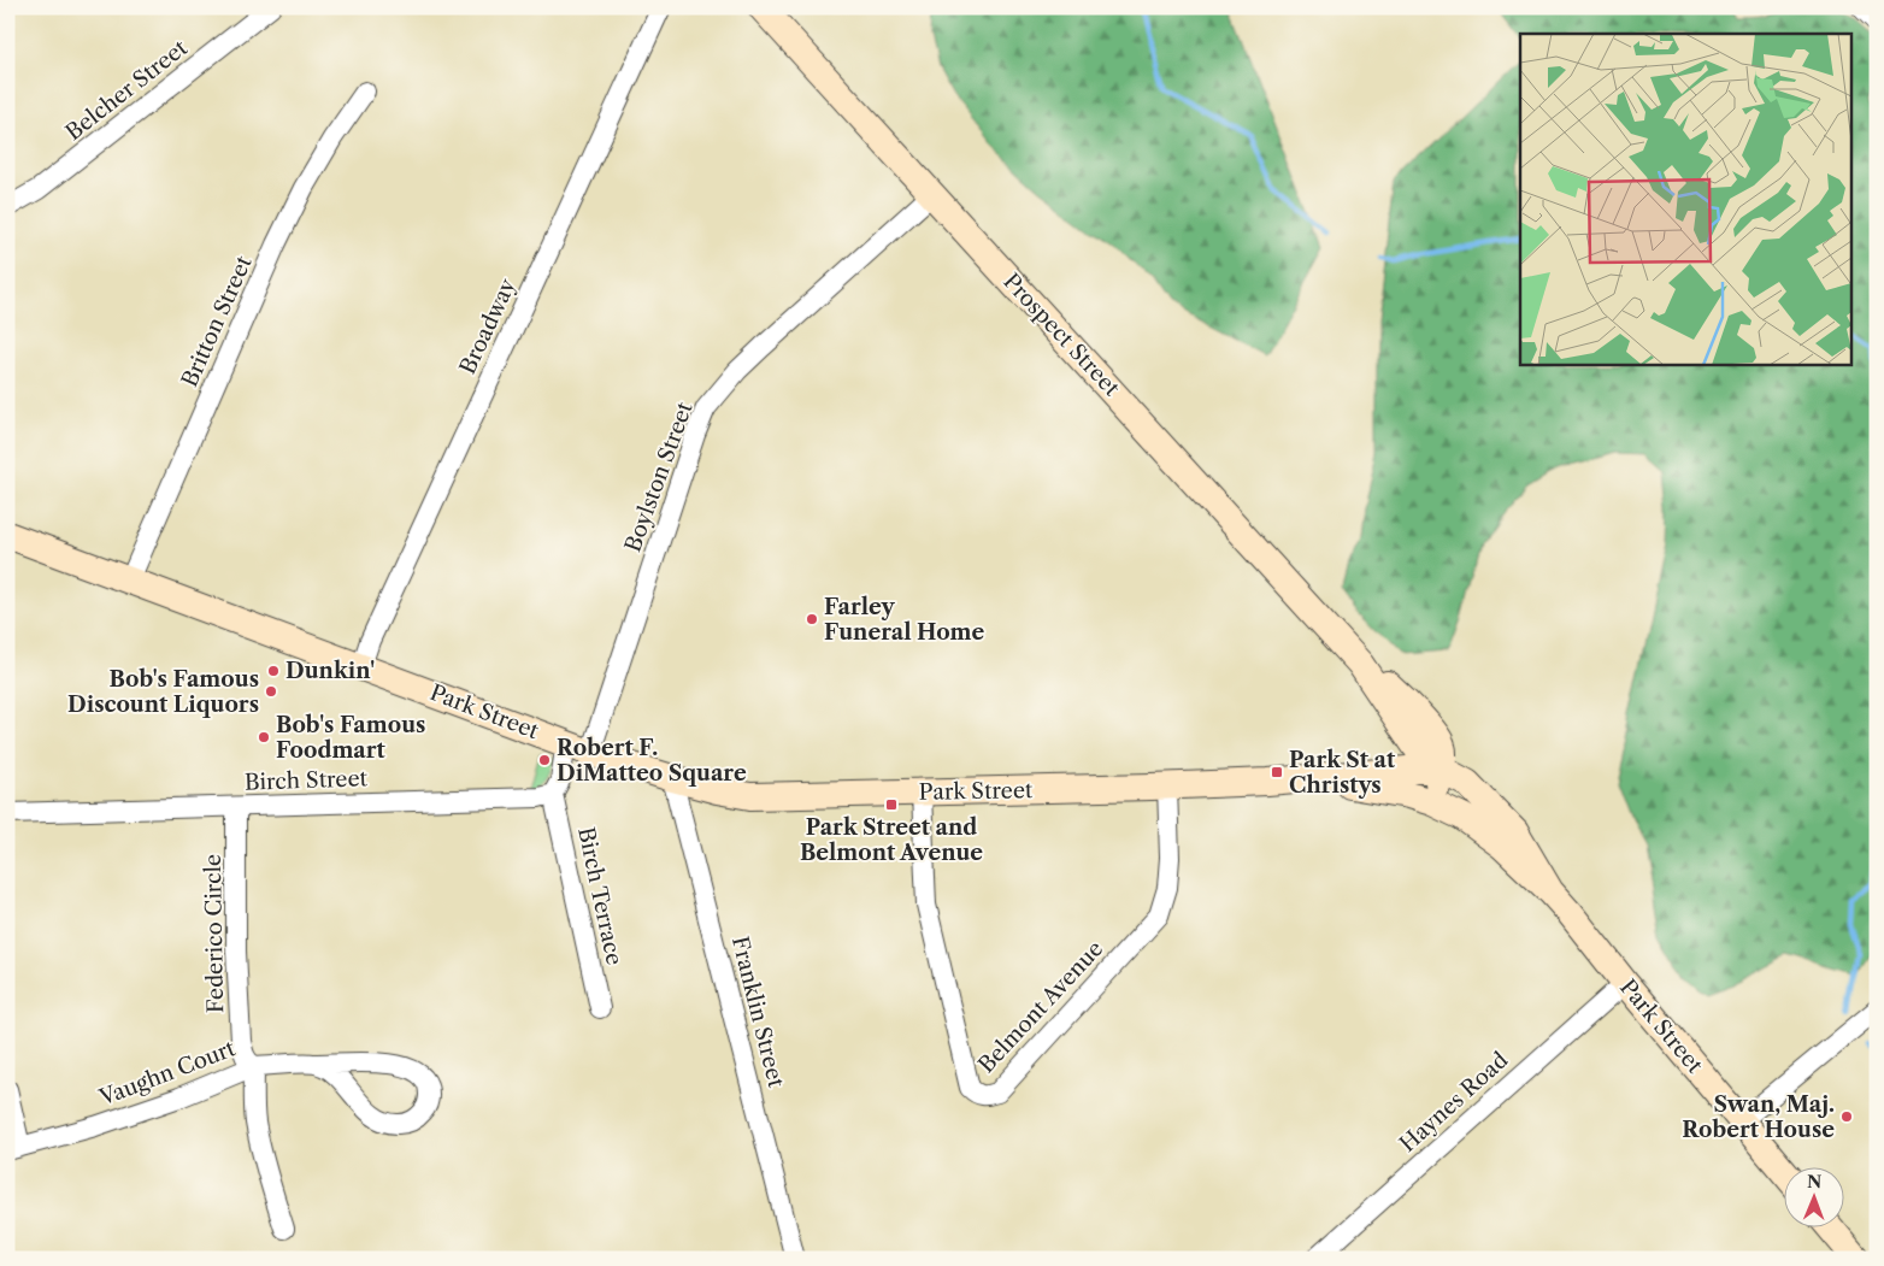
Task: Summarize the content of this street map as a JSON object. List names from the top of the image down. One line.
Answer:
{"streets":{"main road":["Prospect Street","Park Street"],"street":["Belcher Street","Britton Street","Broadway","Boylston Street","Birch Street","Birch Terrace","Federico Circle","Belmont Avenue","Franklin Street","Vaughn Court","Haynes Road"]},"crossings":[["Britton Street","Park Street"],["Broadway","Park Street"],["Prospect Street","Boylston Street"],["Prospect Street","Park Street"],["Boylston Street","Park Street"],["Park Street","Belmont Avenue"],["Park Street","Franklin Street"],["Park Street","Haynes Road"],["Birch Street","Birch Terrace"],["Birch Street","Federico Circle"],["Federico Circle","Vaughn Court"]],"places":{"other":["Farley Funeral Home","Dunkin'","Bob's Famous Discount Liquors","Bob's Famous Foodmart","Robert F. DiMatteo Square","Swan, Maj. Robert House"],"transit":["Park St at Christys","Park Street and Belmont Avenue"]},"north":"top"}
